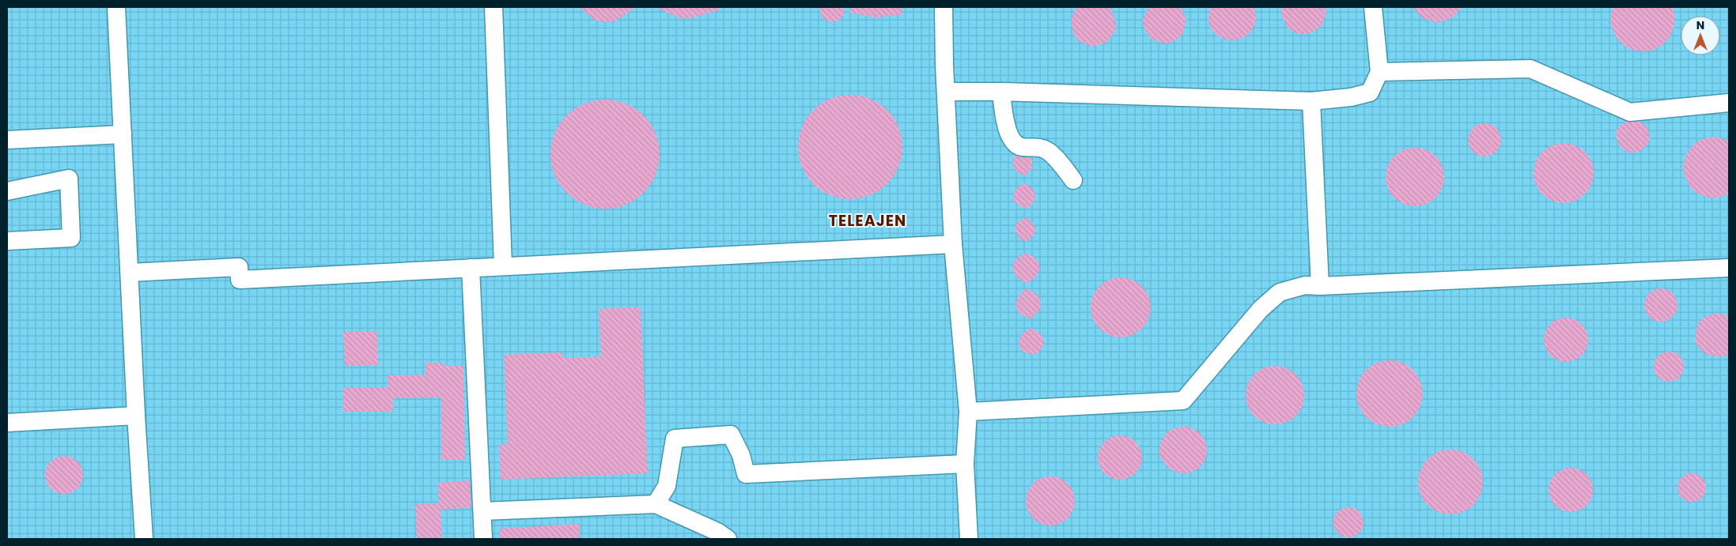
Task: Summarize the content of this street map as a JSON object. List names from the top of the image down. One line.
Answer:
{"districts":["TELEAJEN"],"north":"top"}
